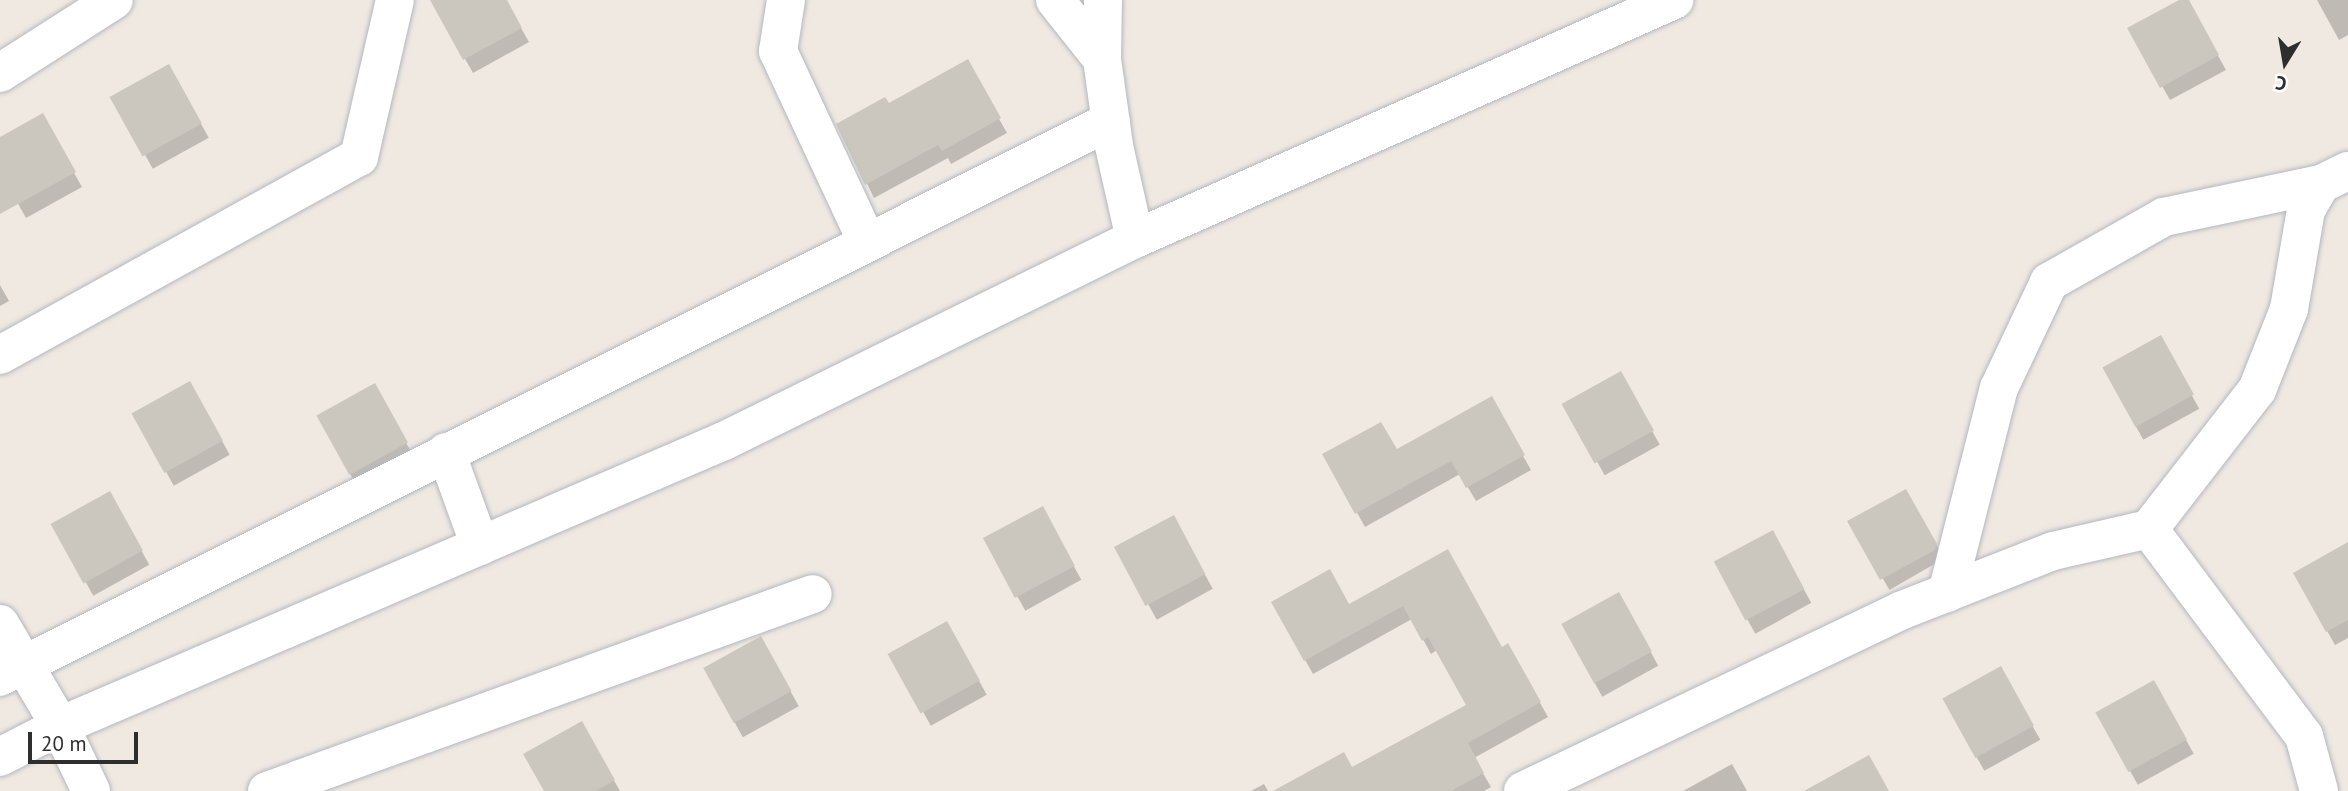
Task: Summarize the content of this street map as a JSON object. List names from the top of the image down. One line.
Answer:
{"scale_bar":"20 m","north":"bottom"}
